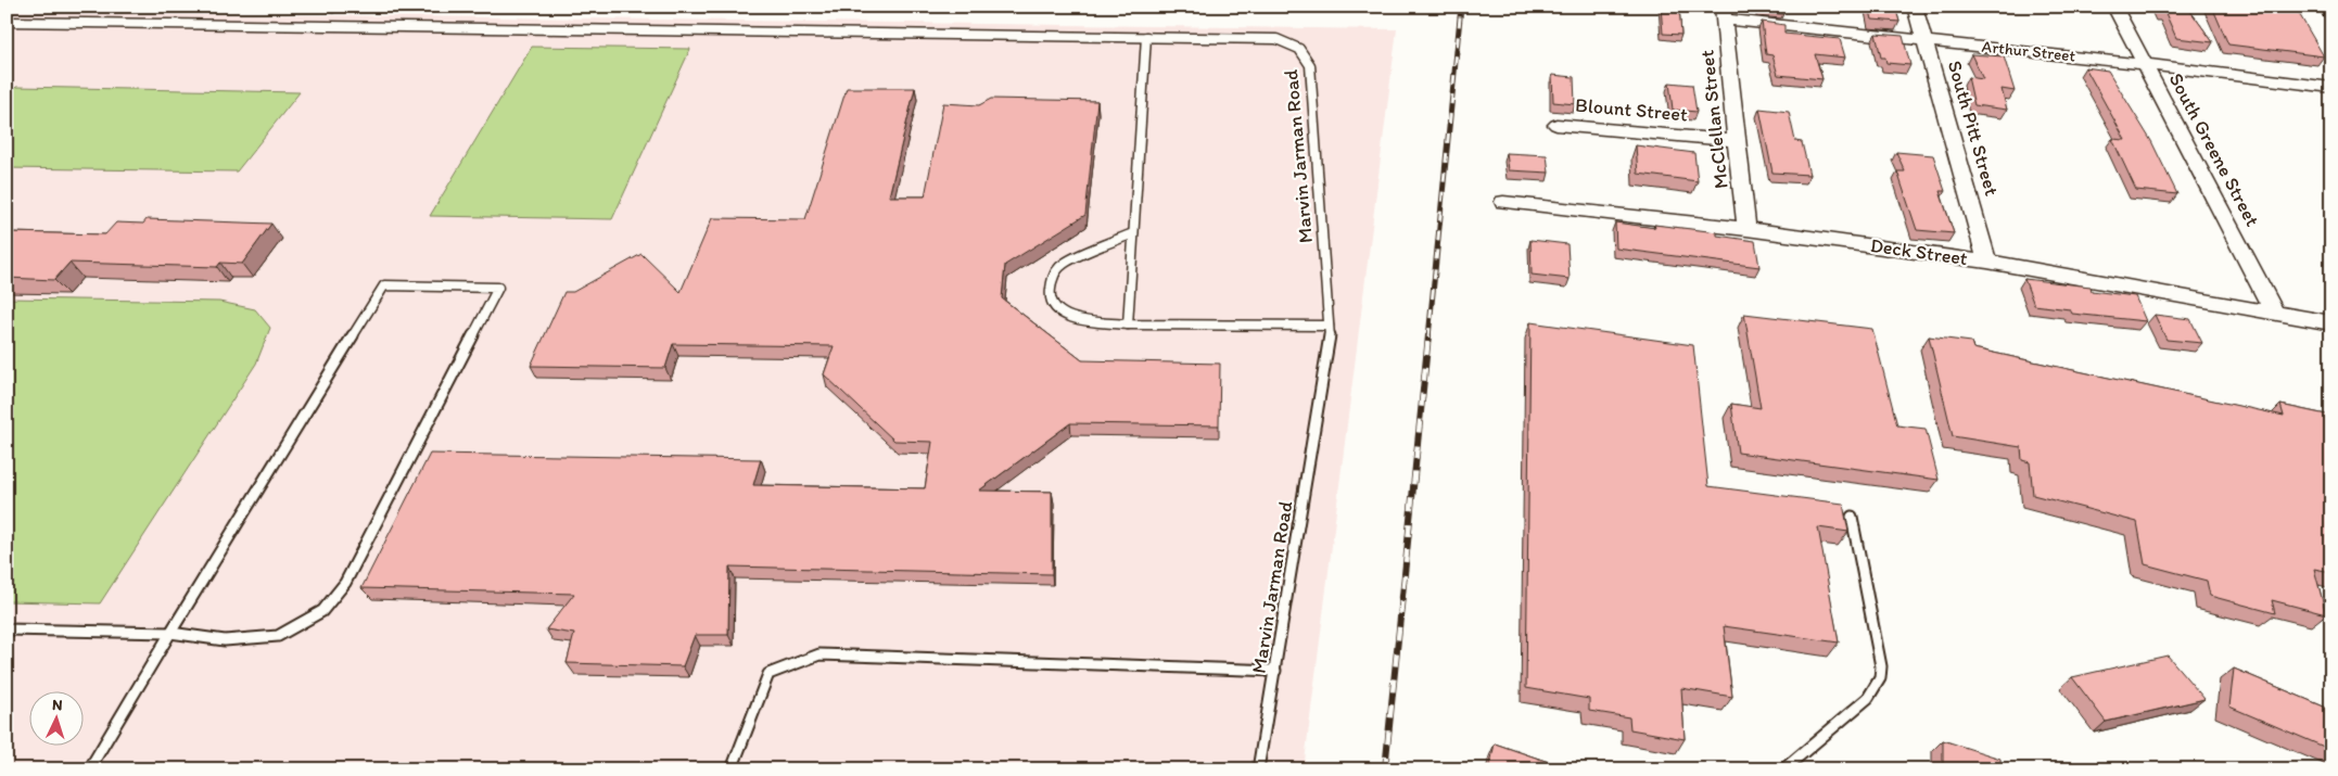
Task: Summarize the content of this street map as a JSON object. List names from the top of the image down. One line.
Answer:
{"streets":{"street":["Arthur Street","Blount Street","McClellan Street","South Pitt Street","South Greene Street","Deck Street"],"lane":["Marvin Jarman Road"]},"crossings":[["Arthur Street","McClellan Street"],["Arthur Street","South Pitt Street"],["Arthur Street","South Greene Street"],["Blount Street","McClellan Street"],["McClellan Street","Deck Street"],["South Pitt Street","Deck Street"],["South Greene Street","Deck Street"]],"north":"top"}
